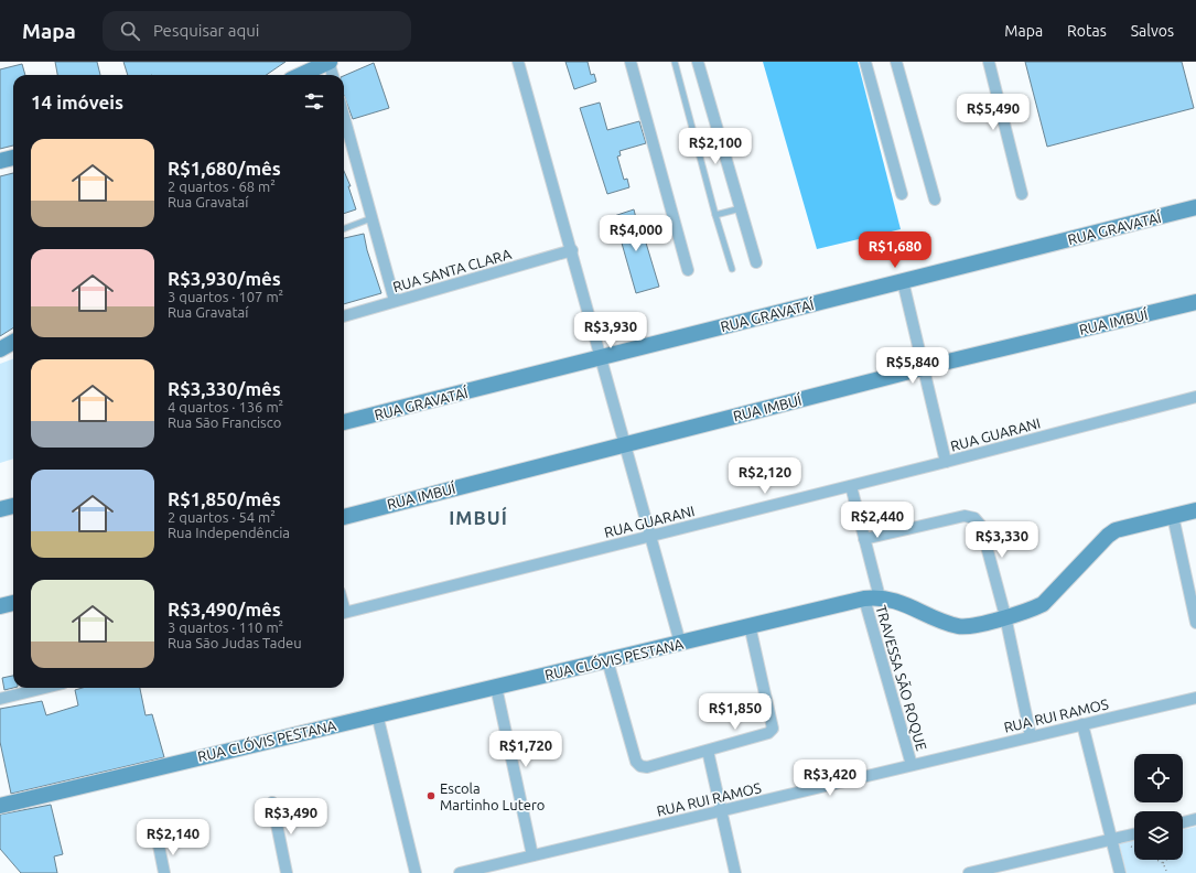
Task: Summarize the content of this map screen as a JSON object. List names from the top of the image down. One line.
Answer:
{"streets":{"street":["RUA GRAVATAÍ","RUA SANTA CLARA","RUA IMBUÍ","RUA GUARANI","RUA CLÓVIS PESTANA","TRAVESSA SÃO ROQUE","RUA RUI RAMOS"]},"crossings":[["RUA GUARANI","TRAVESSA SÃO ROQUE"],["RUA CLÓVIS PESTANA","TRAVESSA SÃO ROQUE"],["TRAVESSA SÃO ROQUE","RUA RUI RAMOS"]],"districts":["IMBUÍ"],"places":["Escola Martinho Lutero"],"page":{"header":"Mapa","search":"Pesquisar aqui","nav":["Mapa","Rotas","Salvos"],"heading":"14 imóveis","price":["R$5,490","R$2,100","R$4,000","R$1,680","R$3,930","R$5,840","R$2,120","R$2,440","R$3,330","R$1,850","R$1,720","R$3,420","R$3,490","R$2,140"],"list":[{"name":"R$1,680/mês","note":"2 quartos · 68 m² · Rua Gravataí"},{"name":"R$3,930/mês","note":"3 quartos · 107 m² · Rua Gravataí"},{"name":"R$3,330/mês","note":"4 quartos · 136 m² · Rua São Francisco"},{"name":"R$1,850/mês","note":"2 quartos · 54 m² · Rua Independência"},{"name":"R$3,490/mês","note":"3 quartos · 110 m² · Rua São Judas Tadeu"}]}}
